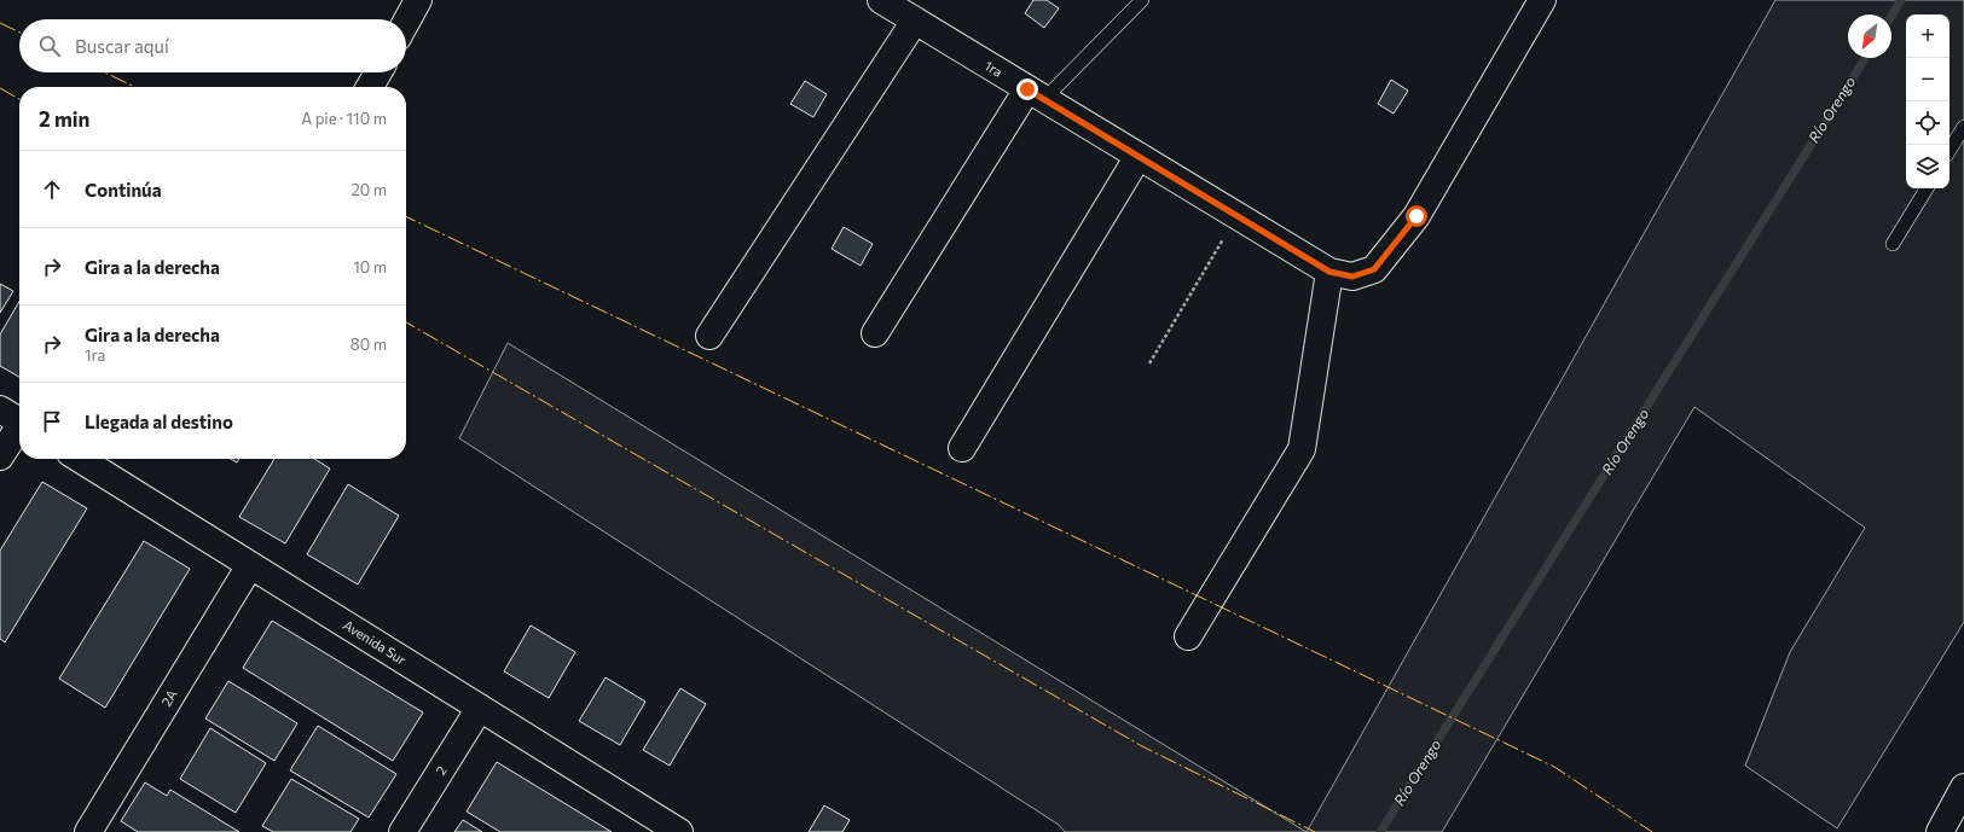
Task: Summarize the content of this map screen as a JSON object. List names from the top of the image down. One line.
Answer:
{"streets":{"main road":["1ra","Avenida Sur","2A","2"]},"crossings":[["Avenida Sur","2A"],["Avenida Sur","2"]],"water":["Río Orengo"],"north":"bottom left","page":{"map_buttons":["+","−"],"search":"Buscar aquí","heading":["2 min","A pie · 110 m"],"list":[["Continúa","20 m"],["Gira a la derecha","10 m"],["Gira a la derecha","1ra","80 m"],"Llegada al destino"]}}
